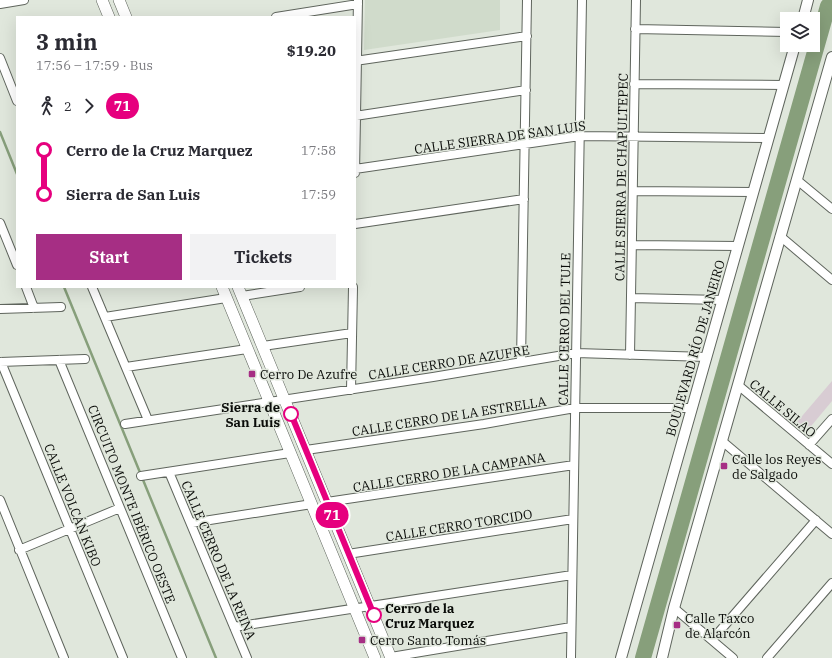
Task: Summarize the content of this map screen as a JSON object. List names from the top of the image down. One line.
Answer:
{"streets":{"street":["CALLE SIERRA DE SAN LUIS","CALLE SIERRA DE CHAPULTEPEC","CALLE CERRO DEL TULE","BOULEVARD RÍO DE JANEIRO","CALLE CERRO DE AZUFRE","CALLE SILAO","CALLE CERRO DE LA ESTRELLA","CALLE CERRO DE LA CAMPANA","CIRCUITO MONTE IBÉRICO OESTE","CALLE VOLCÁN KIBO","CALLE CERRO TORCIDO","CALLE CERRO DE LA REINA"]},"crossings":[["CALLE SIERRA DE SAN LUIS","CALLE SIERRA DE CHAPULTEPEC"],["CALLE SIERRA DE SAN LUIS","CALLE CERRO DEL TULE"],["CALLE SIERRA DE SAN LUIS","BOULEVARD RÍO DE JANEIRO"],["CALLE SIERRA DE CHAPULTEPEC","CALLE CERRO DE AZUFRE"],["CALLE CERRO DEL TULE","CALLE CERRO DE AZUFRE"],["CALLE CERRO DEL TULE","CALLE CERRO DE LA ESTRELLA"],["CALLE CERRO DEL TULE","CALLE CERRO DE LA CAMPANA"],["CALLE CERRO DEL TULE","CALLE CERRO TORCIDO"],["BOULEVARD RÍO DE JANEIRO","CALLE CERRO DE AZUFRE"],["BOULEVARD RÍO DE JANEIRO","CALLE CERRO DE LA ESTRELLA"]],"places":{"transit":["Cerro De Azufre","Calle los Reyes de Salgado","Calle Taxco de Alarcón","Cerro Santo Tomás"],"other":["Sierra de San Luis","Cerro de la Cruz Marquez"]},"lines":["bus line 71"],"page":{"on_map":"71","heading":["3 min","17:56 – 17:59 · Bus","$19.20"],"legs":["2","71"],"list":[{"name":"Cerro de la Cruz Marquez","value":"17:58"},{"name":"Sierra de San Luis","value":"17:59"}],"buttons":["Start","Tickets"]}}
